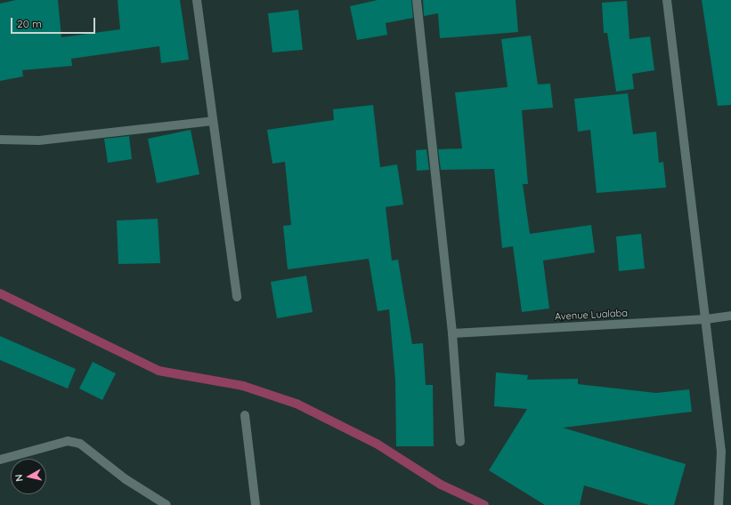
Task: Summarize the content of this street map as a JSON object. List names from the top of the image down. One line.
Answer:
{"streets":{"street":["Avenue Lualaba"]},"scale_bar":"20 m","north":"left"}
